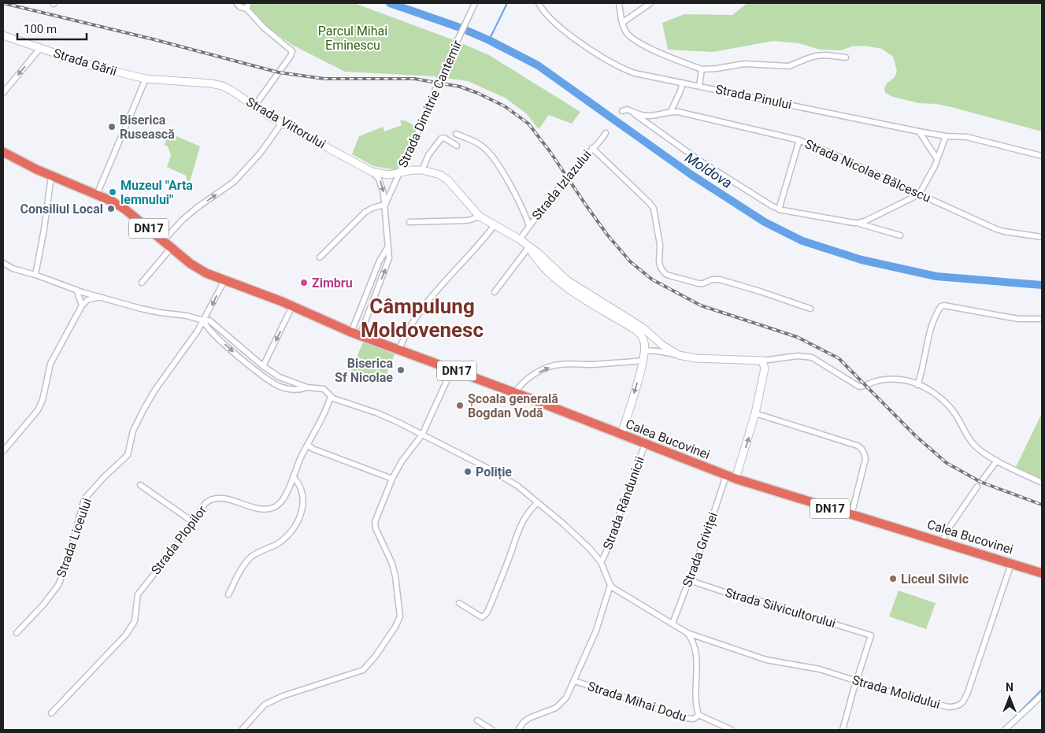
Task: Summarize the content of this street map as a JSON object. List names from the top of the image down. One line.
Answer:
{"streets":{"highway":["DN17","Calea Bucovinei"],"street":["Strada Gării","Strada Pinului","Strada Dimitrie Cantemir","Strada Viitorului","Strada Nicolae Bălcescu","Strada Izlazului","Strada Rândunicii","Strada Liceului","Strada Plopilor","Strada Griviței","Strada Silvicultorului","Strada Molidului","Strada Mihai Dodu"]},"crossings":[["Strada Gării","Strada Viitorului"],["Strada Dimitrie Cantemir","Strada Viitorului"],["Strada Dimitrie Cantemir","Calea Bucovinei"],["DN17","Calea Bucovinei"],["DN17","Strada Liceului"],["Calea Bucovinei","Strada Rândunicii"],["Calea Bucovinei","Strada Griviței"],["Calea Bucovinei","Strada Molidului"],["Strada Griviței","Strada Silvicultorului"],["Strada Griviței","Strada Molidului"],["Strada Silvicultorului","Strada Molidului"]],"districts":["Câmpulung Moldovenesc"],"water":["Moldova"],"parks":["Parcul Mihai Eminescu"],"places":["Biserica Rusească","Muzeul \"Arta lemnului\"","Consiliul Local","Zimbru","Biserica Sf Nicolae","Școala generală Bogdan Vodă","Poliție","Liceul Silvic"],"scale_bar":"100 m","north":"top"}
